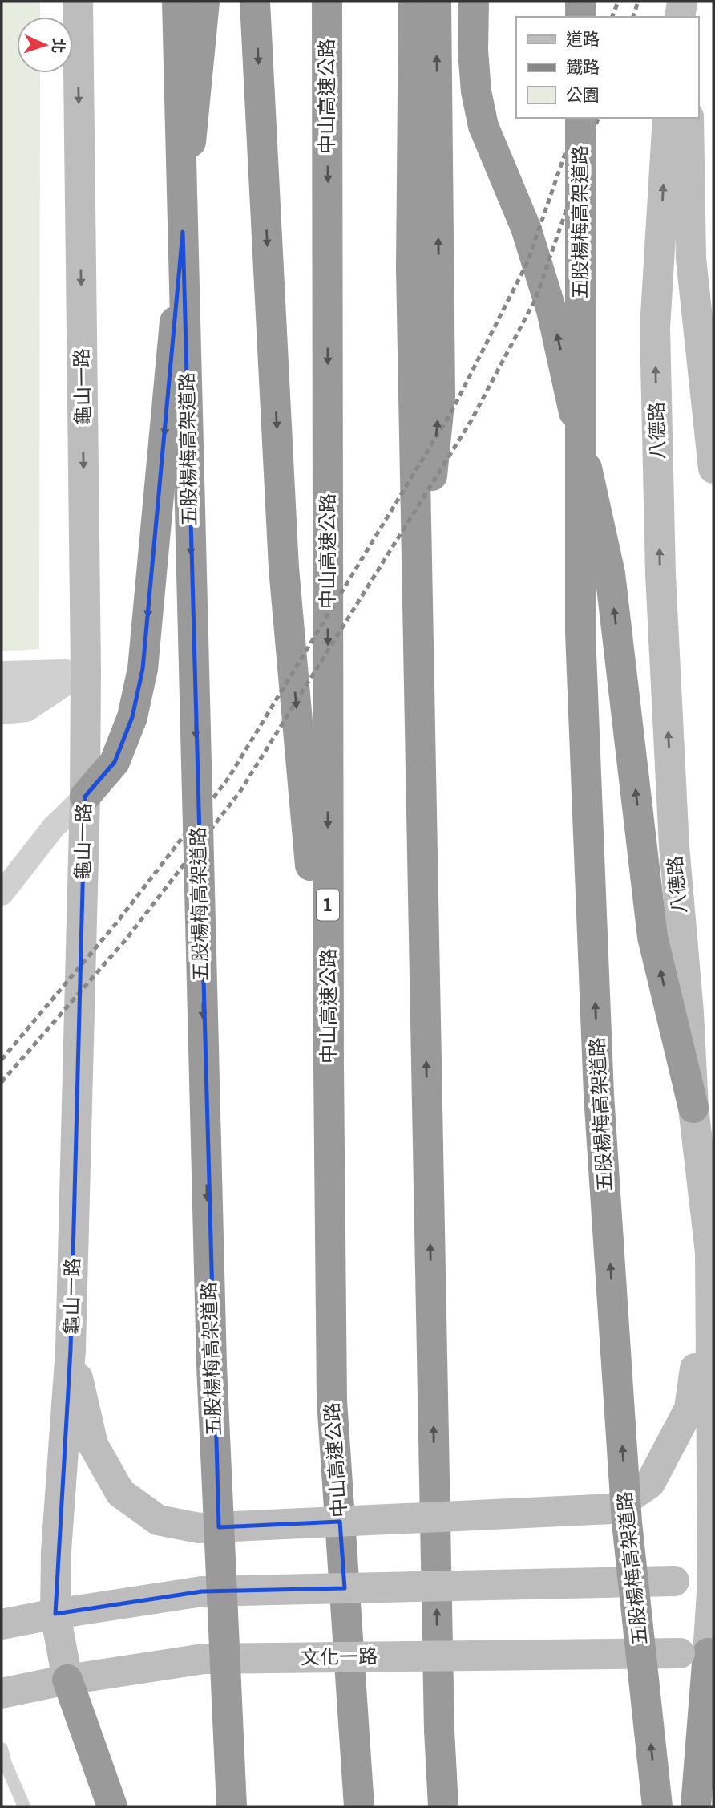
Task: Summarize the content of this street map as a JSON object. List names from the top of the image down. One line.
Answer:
{"streets":{"highway":["中山高速公路","五股楊梅高架道路","1"],"street":["龜山一路","八德路","文化一路"]},"crossings":[["龜山一路","文化一路"],["八德路","文化一路"]],"one_way":["龜山一路"],"legend":["道路","鐵路","公園"],"north":"right"}
